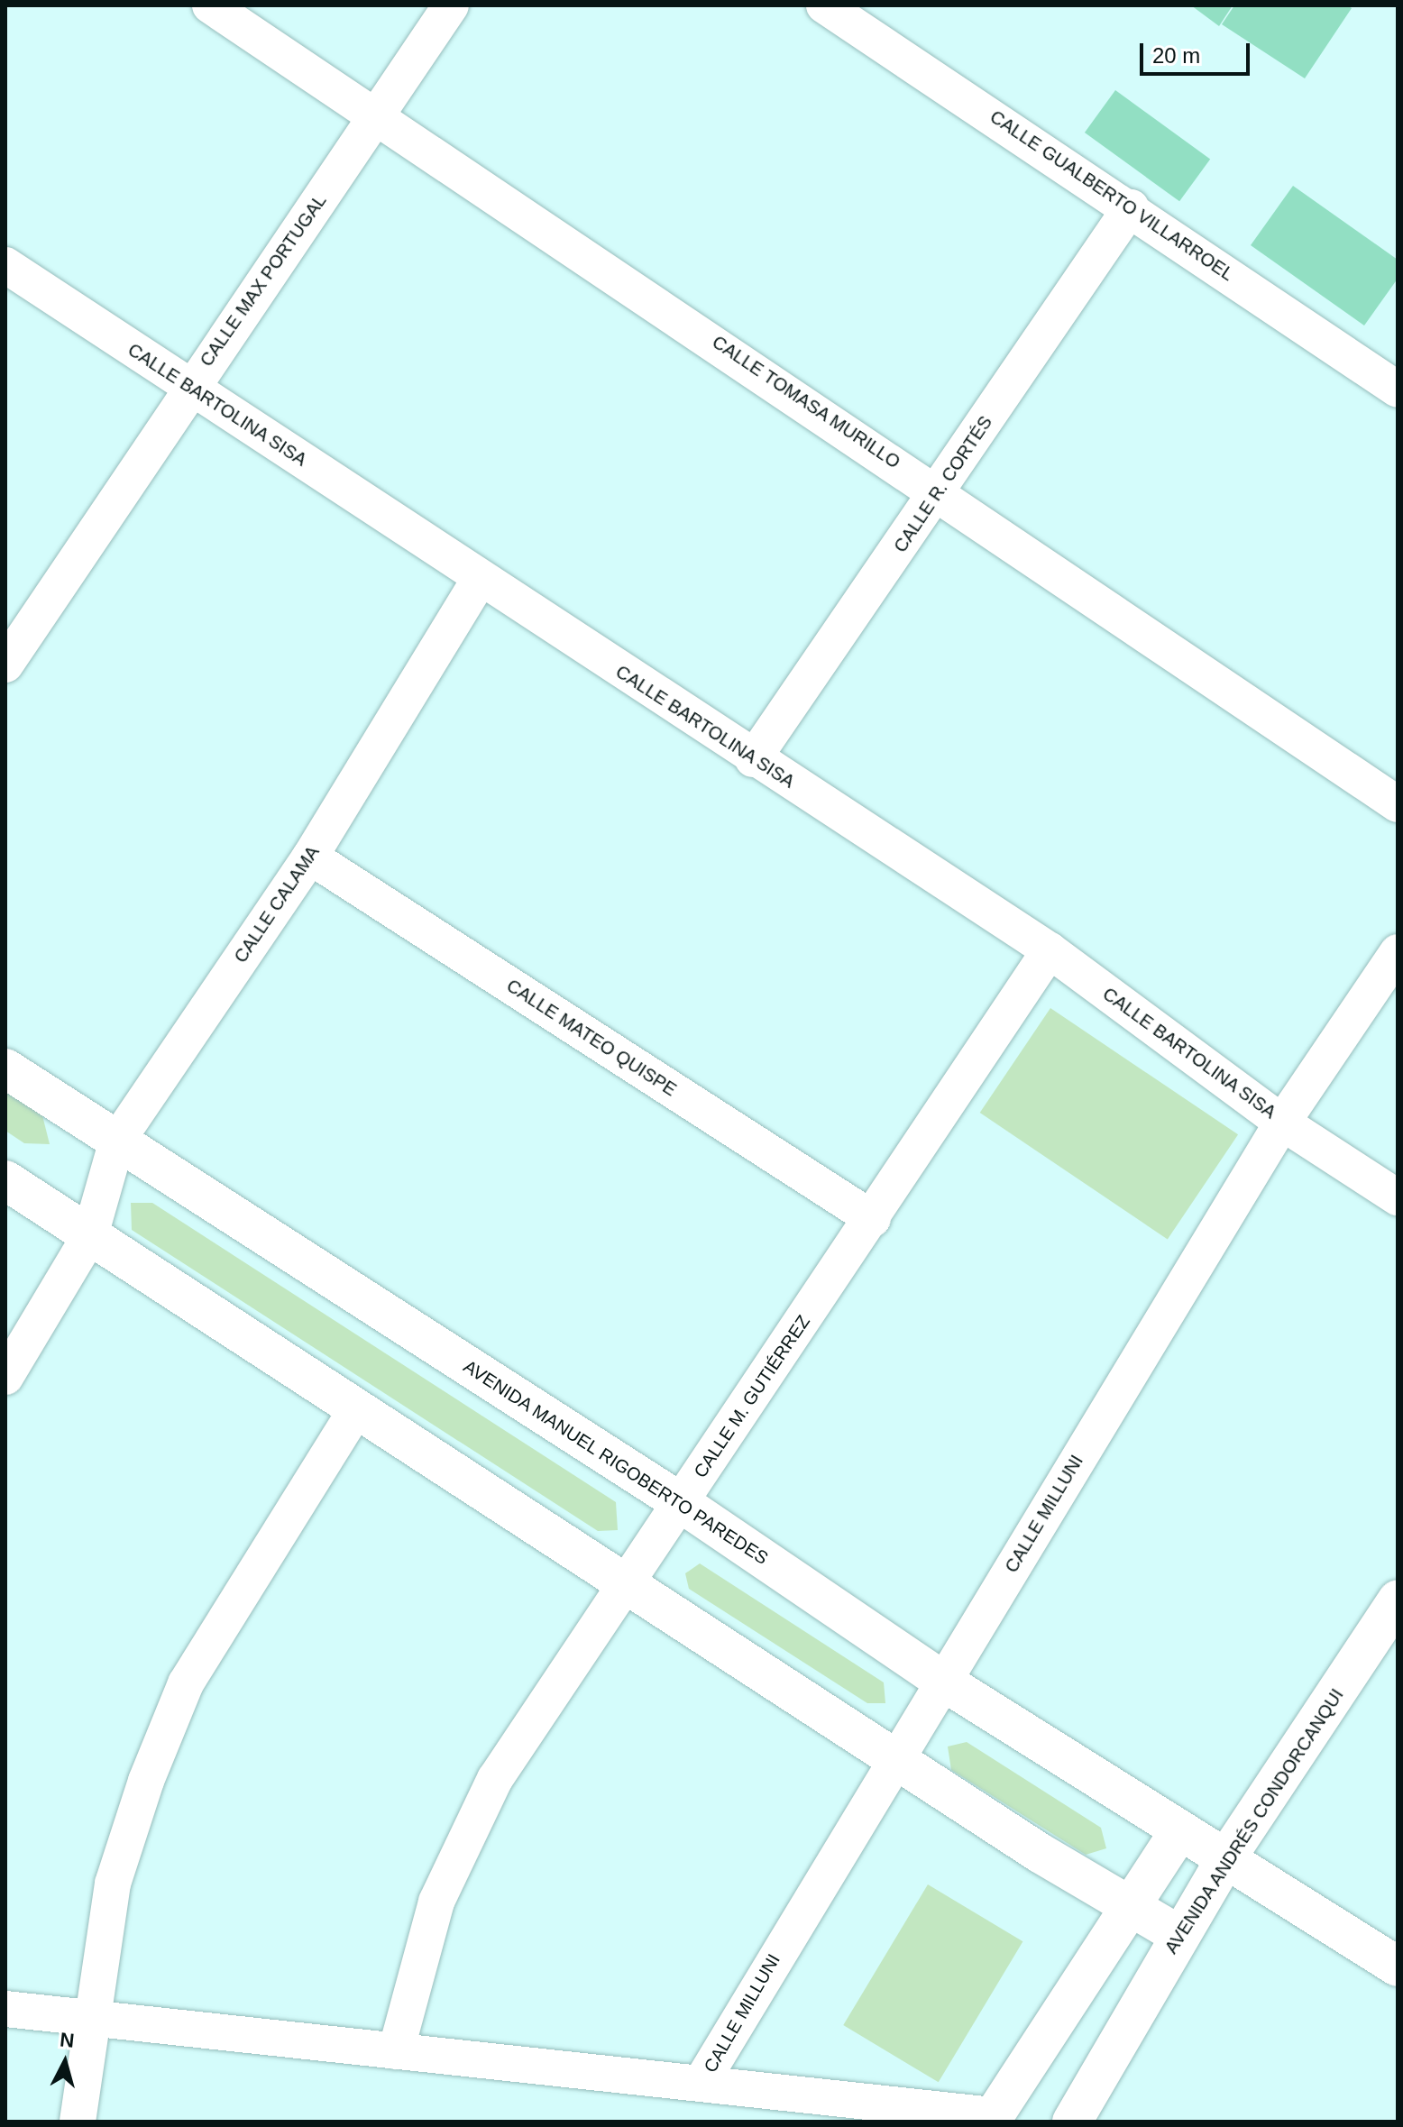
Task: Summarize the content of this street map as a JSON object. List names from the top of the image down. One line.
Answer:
{"streets":{"street":["CALLE GUALBERTO VILLARROEL","CALLE MAX PORTUGAL","CALLE TOMASA MURILLO","CALLE BARTOLINA SISA","CALLE R. CORTÉS","CALLE CALAMA","CALLE MATEO QUISPE","CALLE M. GUTIÉRREZ","AVENIDA MANUEL RIGOBERTO PAREDES","CALLE MILLUNI","AVENIDA ANDRÉS CONDORCANQUI"]},"crossings":[["CALLE GUALBERTO VILLARROEL","CALLE R. CORTÉS"],["CALLE MAX PORTUGAL","CALLE TOMASA MURILLO"],["CALLE MAX PORTUGAL","CALLE BARTOLINA SISA"],["CALLE TOMASA MURILLO","CALLE R. CORTÉS"],["CALLE BARTOLINA SISA","CALLE R. CORTÉS"],["CALLE BARTOLINA SISA","CALLE CALAMA"],["CALLE BARTOLINA SISA","CALLE M. GUTIÉRREZ"],["CALLE BARTOLINA SISA","CALLE MILLUNI"],["CALLE CALAMA","CALLE MATEO QUISPE"],["CALLE CALAMA","AVENIDA MANUEL RIGOBERTO PAREDES"],["CALLE MATEO QUISPE","CALLE M. GUTIÉRREZ"],["CALLE M. GUTIÉRREZ","AVENIDA MANUEL RIGOBERTO PAREDES"],["AVENIDA MANUEL RIGOBERTO PAREDES","CALLE MILLUNI"],["AVENIDA MANUEL RIGOBERTO PAREDES","AVENIDA ANDRÉS CONDORCANQUI"]],"scale_bar":"20 m","north":"top"}
